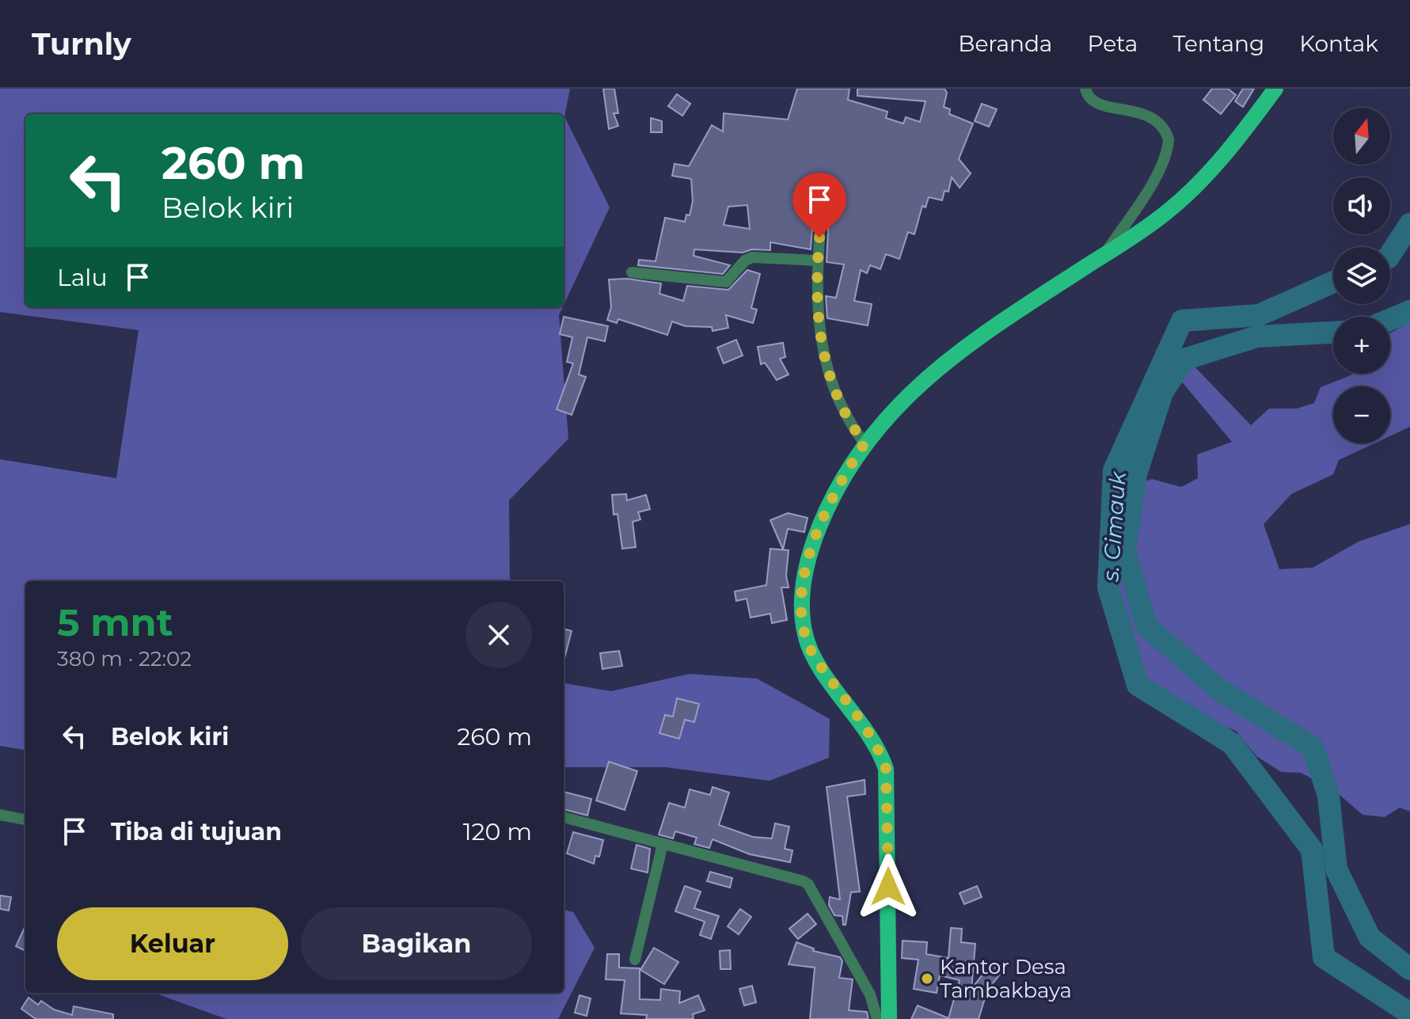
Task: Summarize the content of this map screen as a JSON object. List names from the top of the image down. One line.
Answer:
{"water":["s. Cimauk"],"places":["Kantor Desa Tambakbaya"],"north":"top","page":{"header":"Turnly","nav":["Beranda","Peta","Tentang","Kontak"],"map_buttons":["+","−"],"turn":["260 m","Belok kiri"],"then":"Lalu","heading":["5 mnt","380 m · 22:02"],"list":[{"name":"Belok kiri","value":"260 m"},{"name":"Tiba di tujuan","value":"120 m"}],"buttons":["Keluar","Bagikan"]}}
